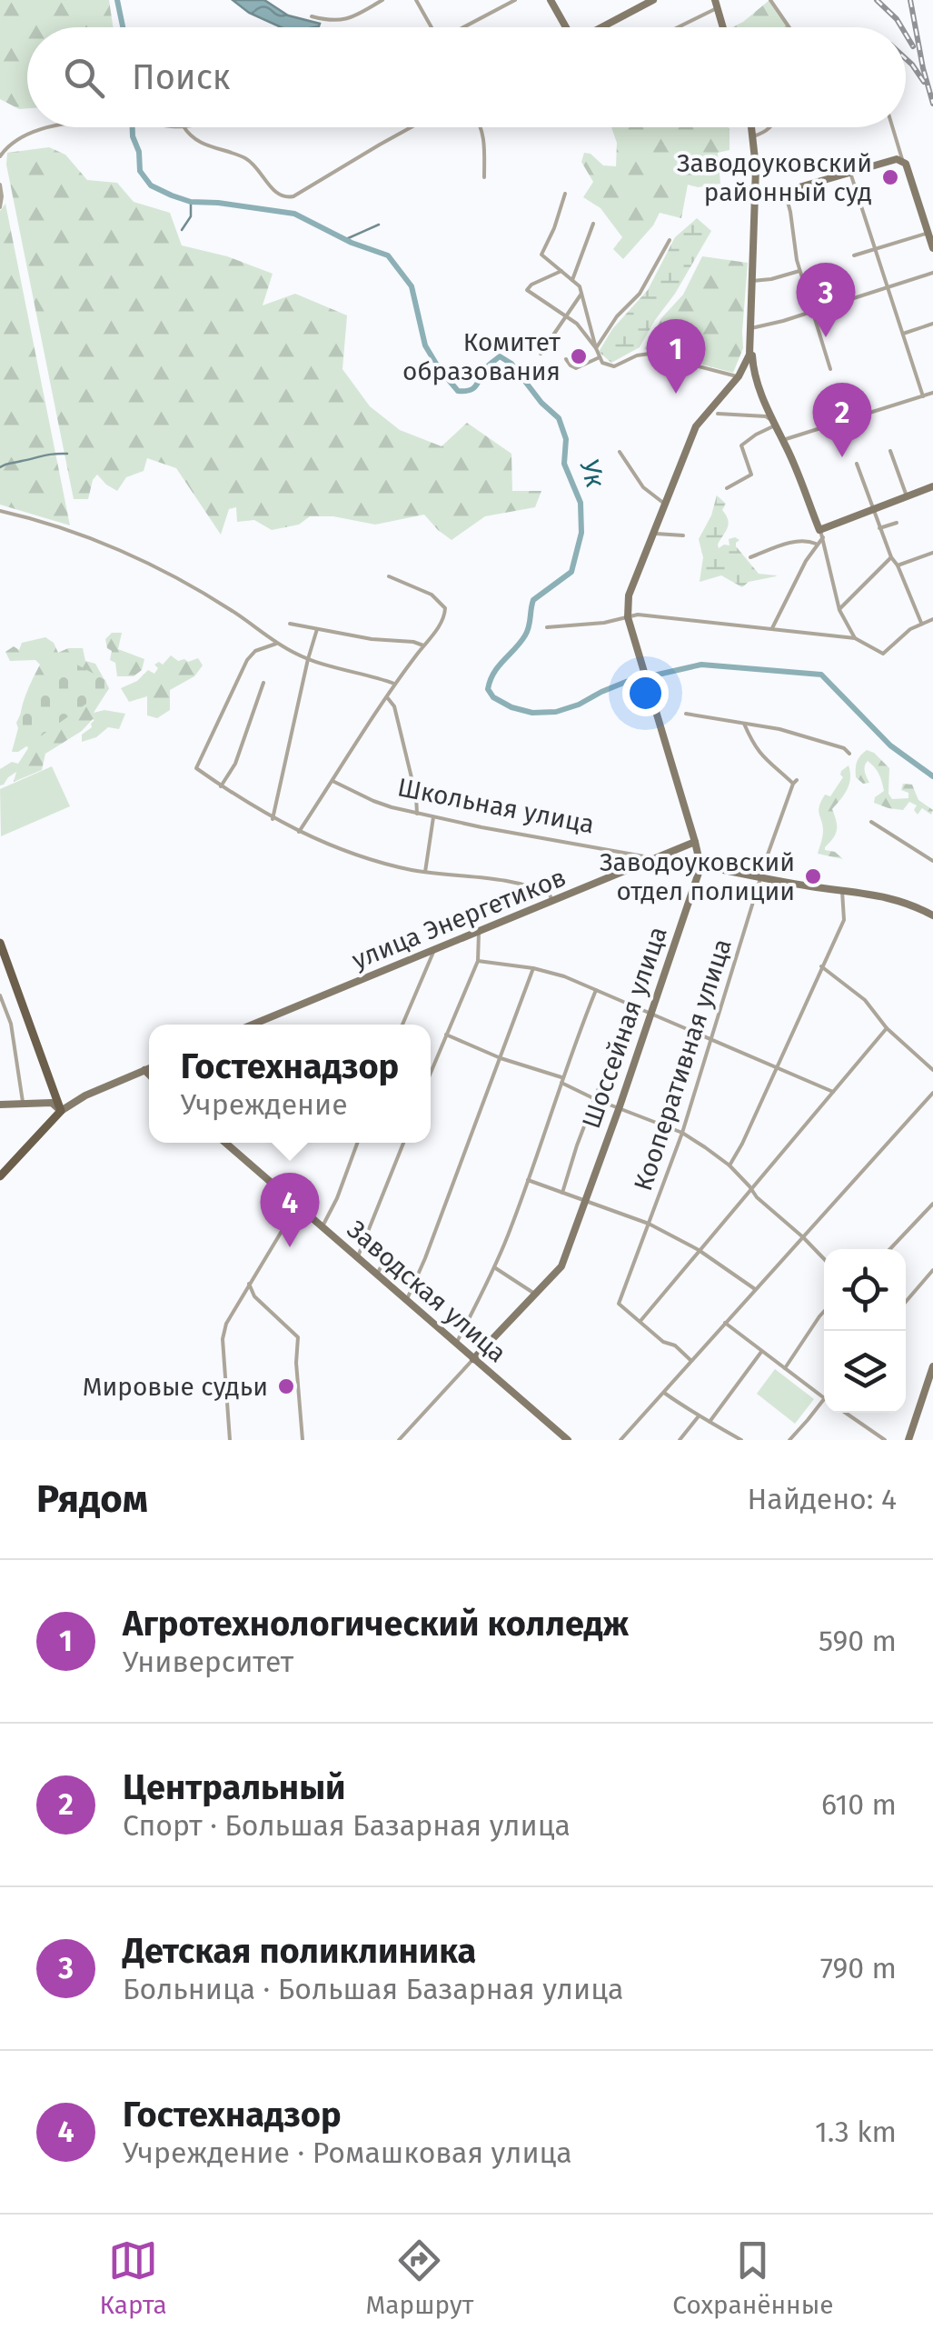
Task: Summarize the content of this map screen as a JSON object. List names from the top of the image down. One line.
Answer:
{"streets":{"street":["Школьная улица","улица Энергетиков","Шоссейная улица","Кооперативная улица","Заводская улица"]},"crossings":[["Школьная улица","улица Энергетиков"],["улица Энергетиков","Шоссейная улица"],["Шоссейная улица","Заводская улица"]],"water":["Ук"],"places":["Заводоуковский районный суд","Комитет образования","Заводоуковский отдел полиции","Мировые судьи"],"page":{"search":"Поиск","pins":["3","1","2","4"],"popup":["Гостехнадзор","Учреждение"],"heading":["Рядом","Найдено: 4"],"list":[{"mark":"1","name":"Агротехнологический колледж","note":"Университет","value":"590 m"},{"mark":"2","name":"Центральный","note":"Спорт · Большая Базарная улица","value":"610 m"},{"mark":"3","name":"Детская поликлиника","note":"Больница · Большая Базарная улица","value":"790 m"},{"mark":"4","name":"Гостехнадзор","note":"Учреждение · Ромашковая улица","value":"1.3 km"}],"nav":["Карта","Маршрут","Сохранённые"]}}
